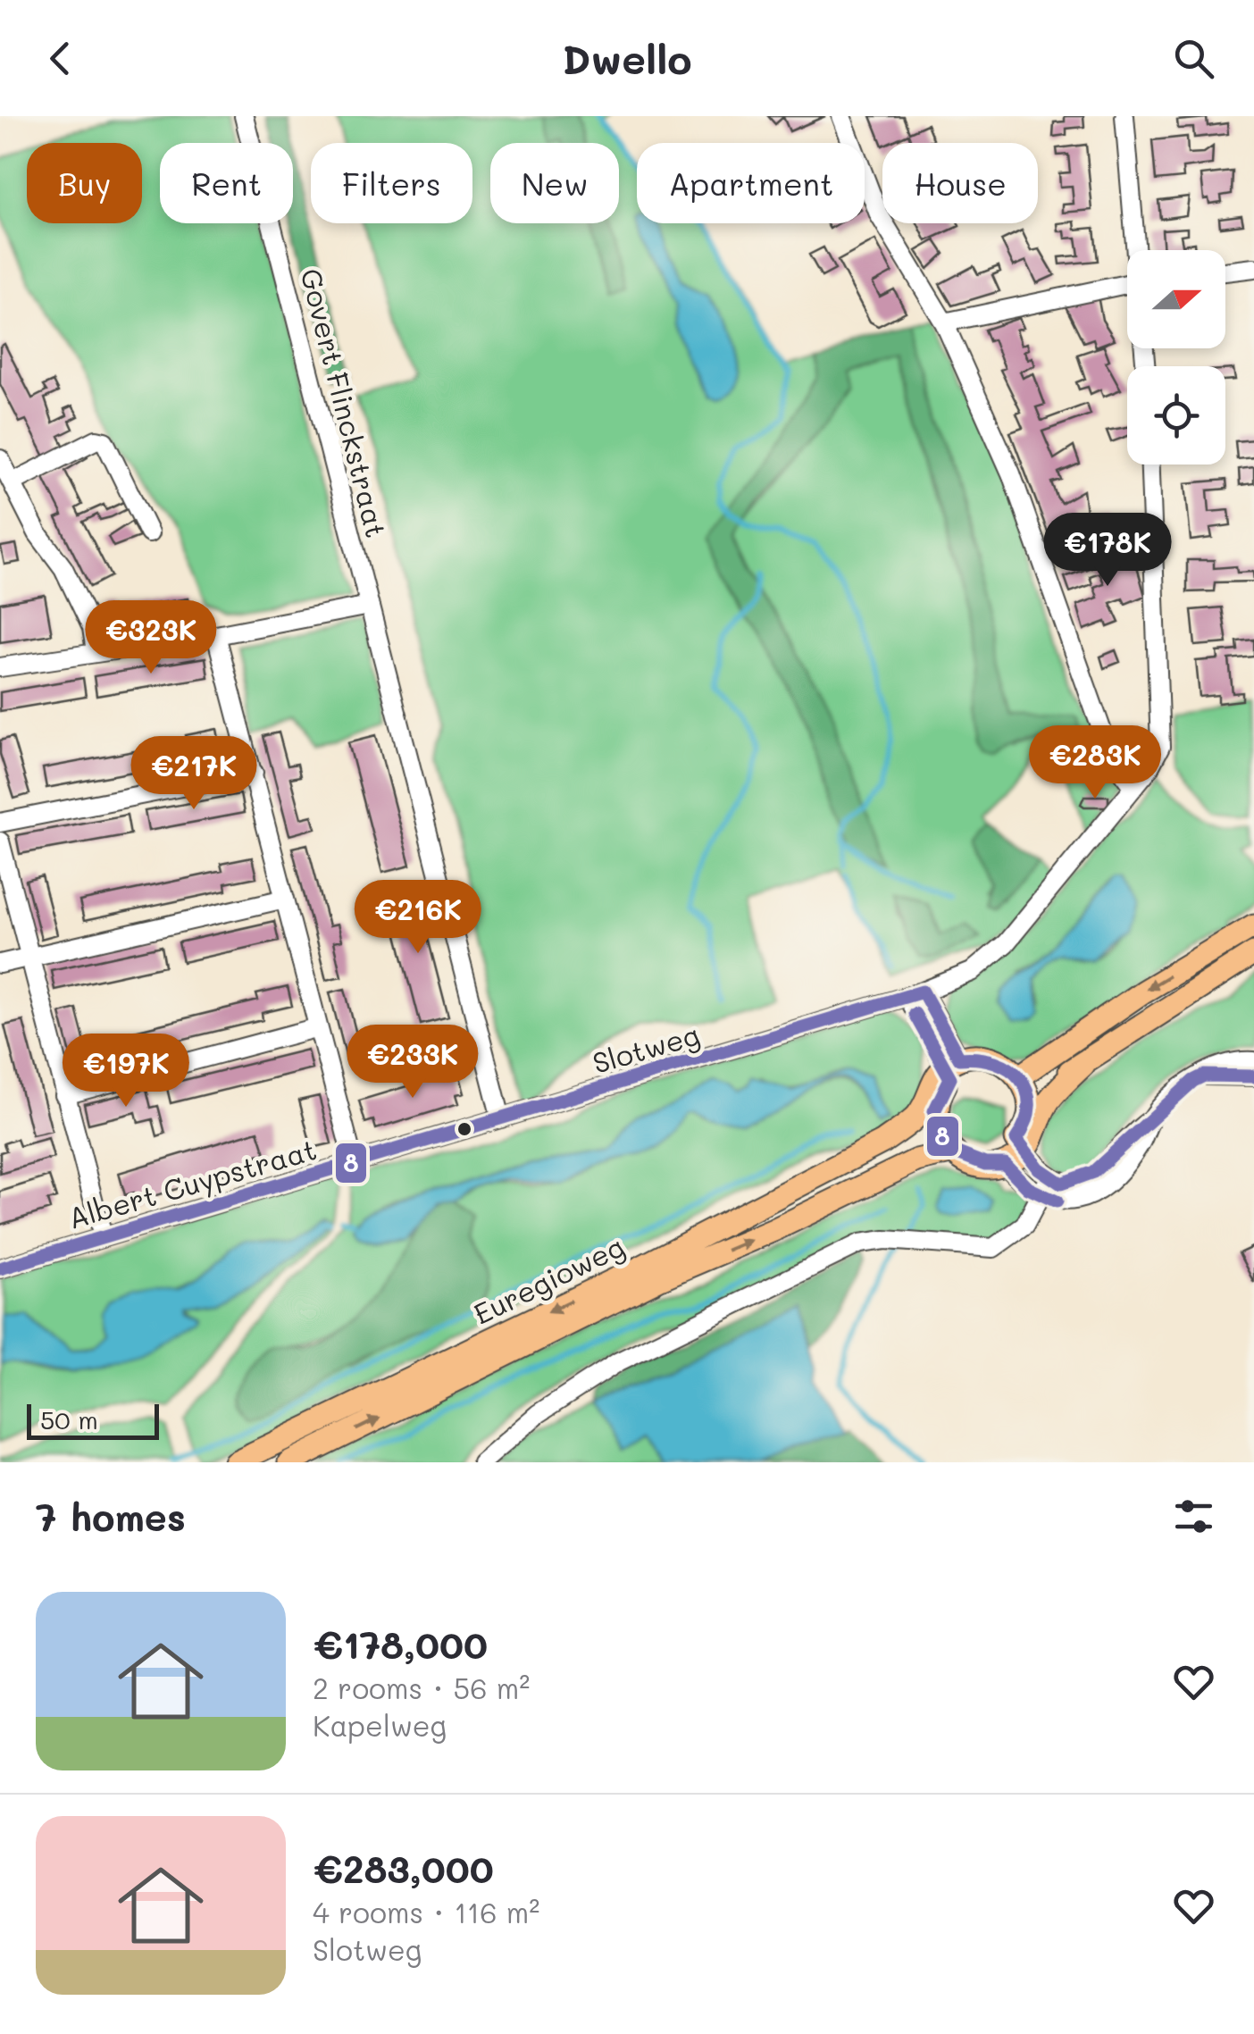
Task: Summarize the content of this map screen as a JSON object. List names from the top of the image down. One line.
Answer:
{"streets":{"main road":["Euregioweg"],"street":["Govert Flinckstraat","Slotweg","Albert Cuypstraat"]},"crossings":[["Govert Flinckstraat","Slotweg"],["Govert Flinckstraat","Albert Cuypstraat"],["Slotweg","Albert Cuypstraat"]],"lines":["transit line 8"],"scale_bar":"50 m","north":"right","page":{"header":"Dwello","chip":["Buy","Rent","Filters","New","Apartment","House"],"price":["€178K","€323K","€283K","€217K","€216K","€233K","€197K"],"scale":"50 m","heading":"7 homes","list":[{"name":"€178,000","note":"2 rooms · 56 m² · Kapelweg"},{"name":"€283,000","note":"4 rooms · 116 m² · Slotweg"}]}}
